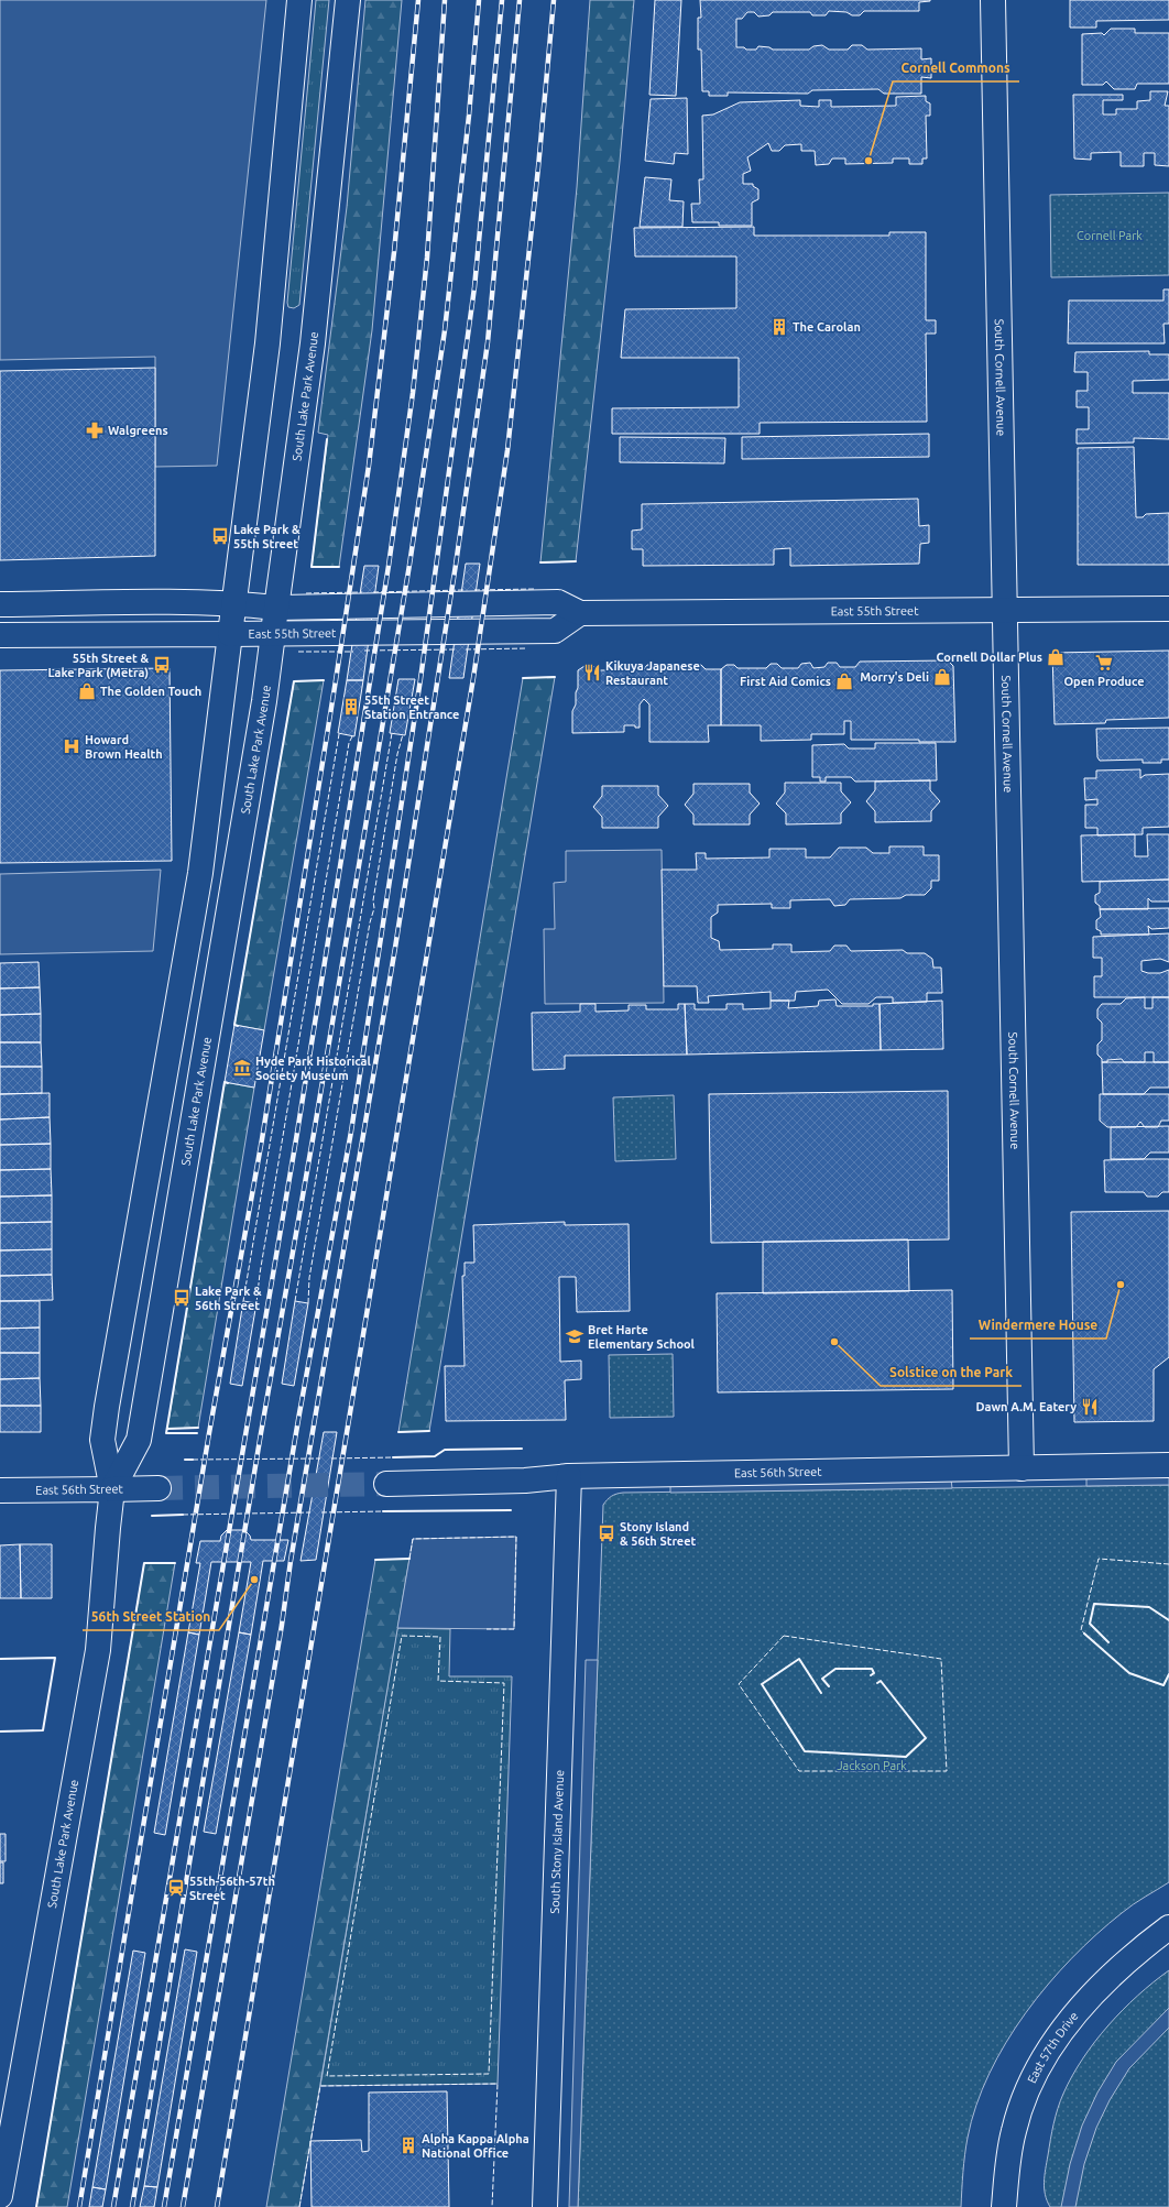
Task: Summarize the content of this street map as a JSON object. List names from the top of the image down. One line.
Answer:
{"streets":{"street":["South Cornell Avenue","South Lake Park Avenue","East 55th Street","East 56th Street","South Stony Island Avenue","East 57th Drive"]},"crossings":[["South Cornell Avenue","East 55th Street"],["South Cornell Avenue","East 56th Street"],["South Lake Park Avenue","East 55th Street"],["South Lake Park Avenue","East 56th Street"],["East 56th Street","South Stony Island Avenue"]],"parks":["Cornell Park","Jackson Park"],"places":{"other":["Cornell Commons","Windermere House","Solstice on the Park","56th Street Station"],"building":["The Carolan","55th Street Station Entrance","Alpha Kappa Alpha National Office"],"pharmacy":["Walgreens"],"bus stop":["Lake Park & 55th Street","55th Street & Lake Park (Metra)","Lake Park & 56th Street","Stony Island & 56th Street"],"shop":["Cornell Dollar Plus","Morry's Deli","First Aid Comics","The Golden Touch"],"supermarket":["Open Produce"],"restaurant":["Kikuya Japanese Restaurant","Dawn A.M. Eatery"],"hospital":["Howard Brown Health"],"museum":["Hyde Park Historical Society Museum"],"school or university":["Bret Harte Elementary School"],"station":["55th-56th-57th Street"]}}
